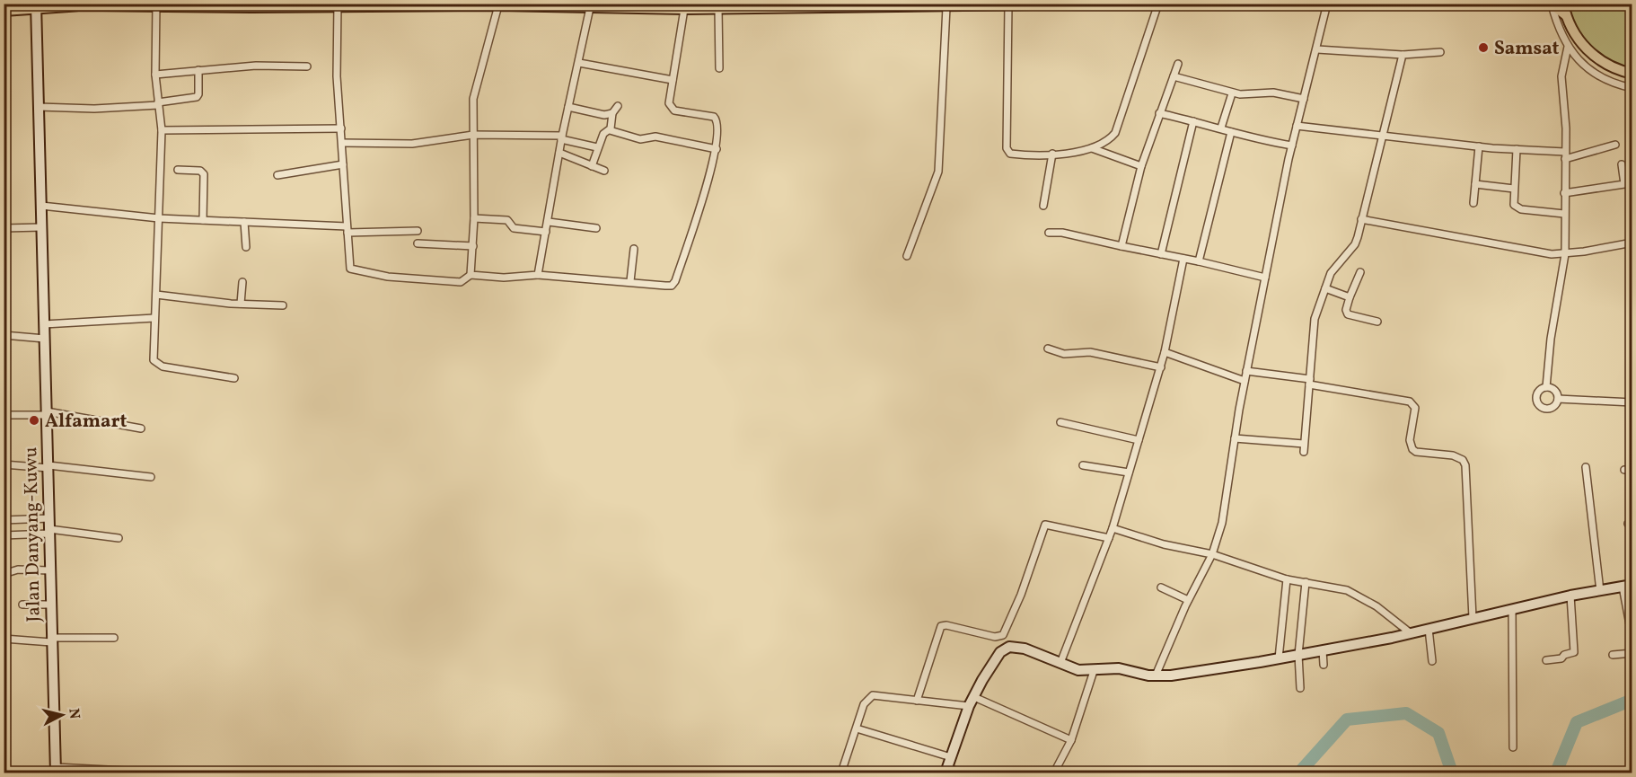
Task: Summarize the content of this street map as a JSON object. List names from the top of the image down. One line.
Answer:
{"streets":{"main road":["Jalan Danyang-Kuwu"]},"places":["Samsat","Alfamart"],"north":"right"}
